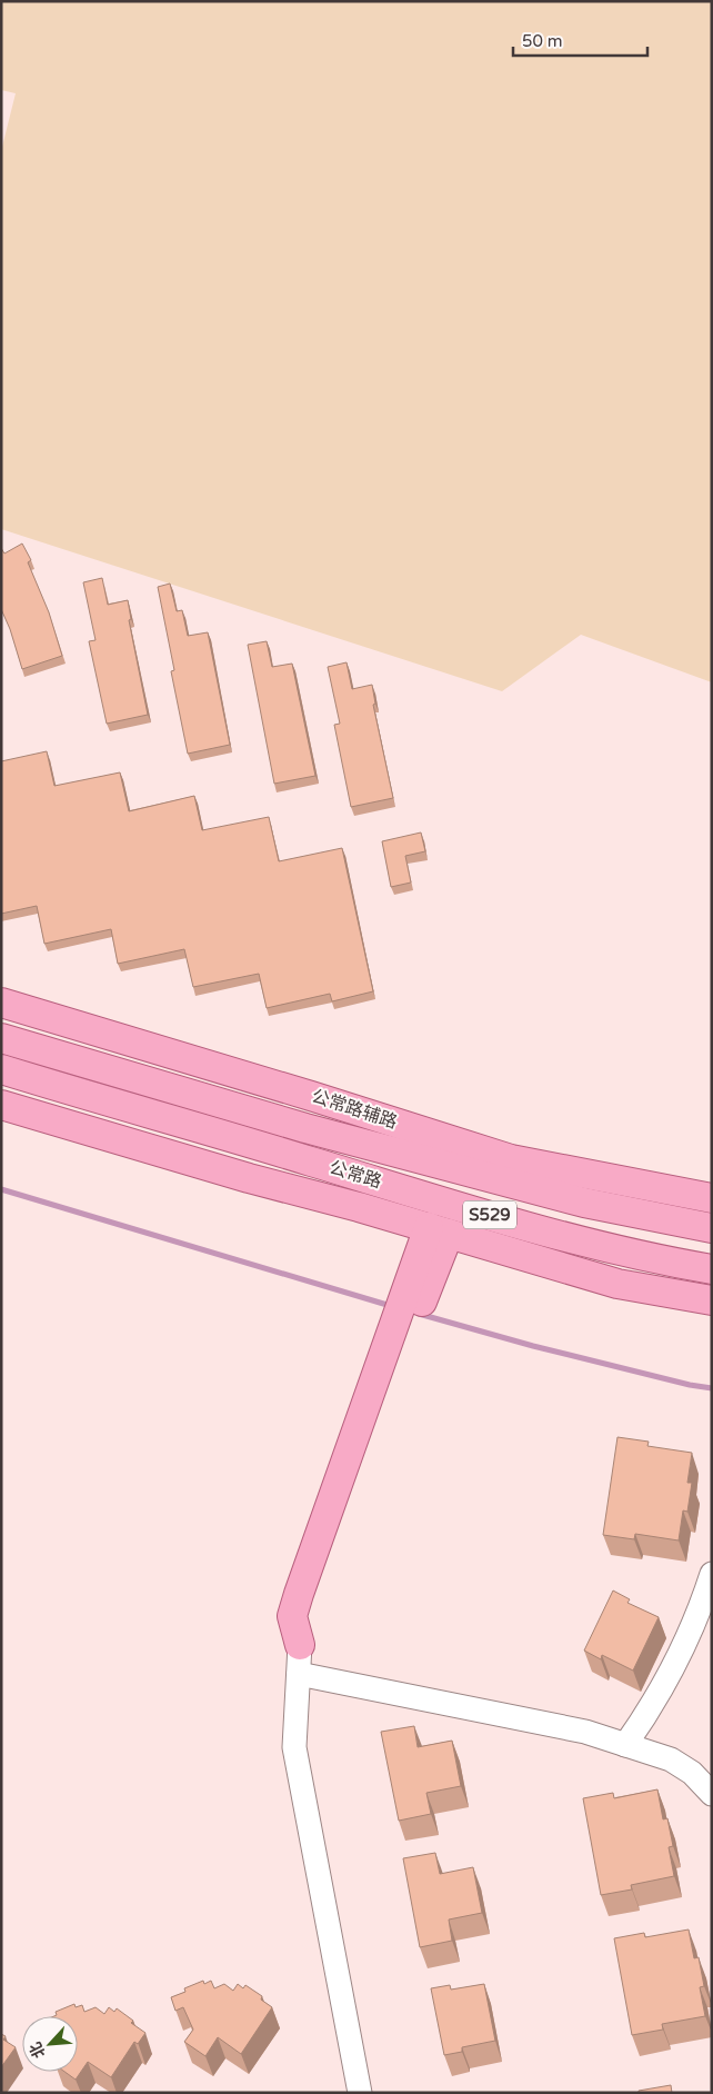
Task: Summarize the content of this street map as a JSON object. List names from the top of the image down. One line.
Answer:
{"streets":{"main road":["公常路辅路","公常路","S529"]},"scale_bar":"50 m","north":"bottom left"}
